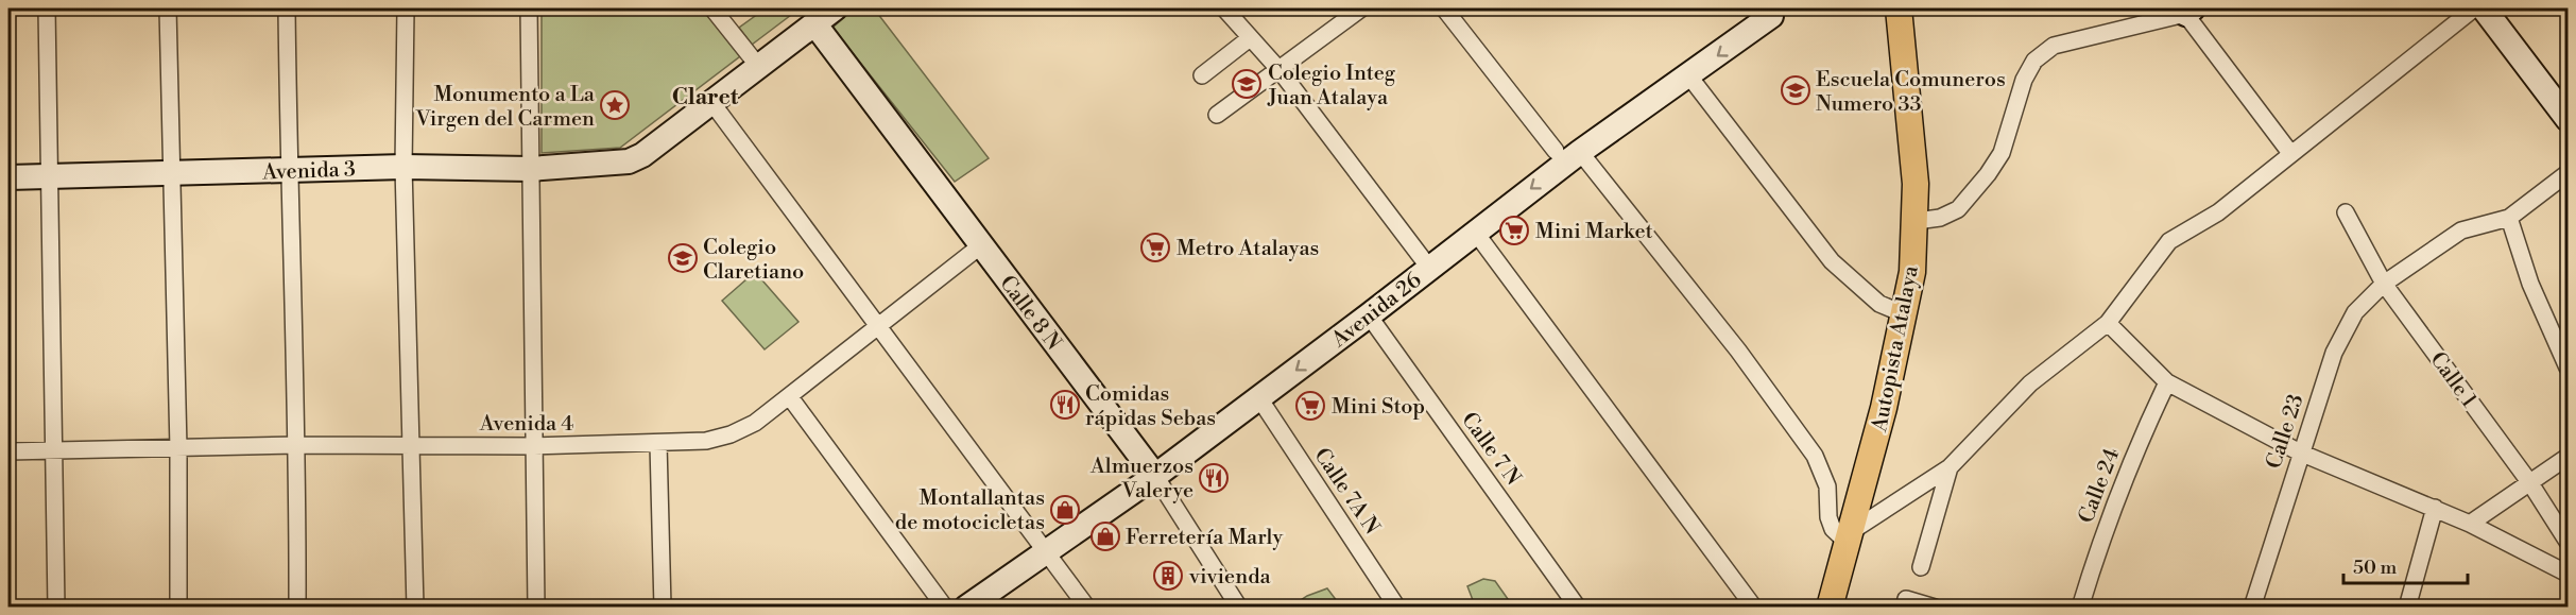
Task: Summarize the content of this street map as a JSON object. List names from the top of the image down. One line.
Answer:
{"streets":{"main road":["Autopista Atalaya"],"street":["Avenida 3","Avenida 26","Calle 8 N","Calle 1","Avenida 4","Calle 23","Calle 7 N","Calle 24","Calle 7A N"]},"crossings":[["Avenida 3","Calle 8 N"],["Avenida 26","Calle 8 N"],["Avenida 26","Calle 7 N"],["Avenida 26","Calle 7A N"],["Calle 8 N","Avenida 4"],["Calle 1","Calle 23"]],"one_way":["Avenida 26"],"districts":["Claret"],"places":{"school or university":["Colegio Integ Juan Atalaya","Escuela Comuneros Numero 33","Colegio Claretiano"],"place":["Monumento a La Virgen del Carmen"],"supermarket":["Mini Market","Metro Atalayas","Mini Stop"],"restaurant":["Comidas rápidas Sebas","Almuerzos Valerye"],"shop":["Montallantas de motocicletas","Ferretería Marly"],"building":["vivienda"]},"scale_bar":"50 m"}
